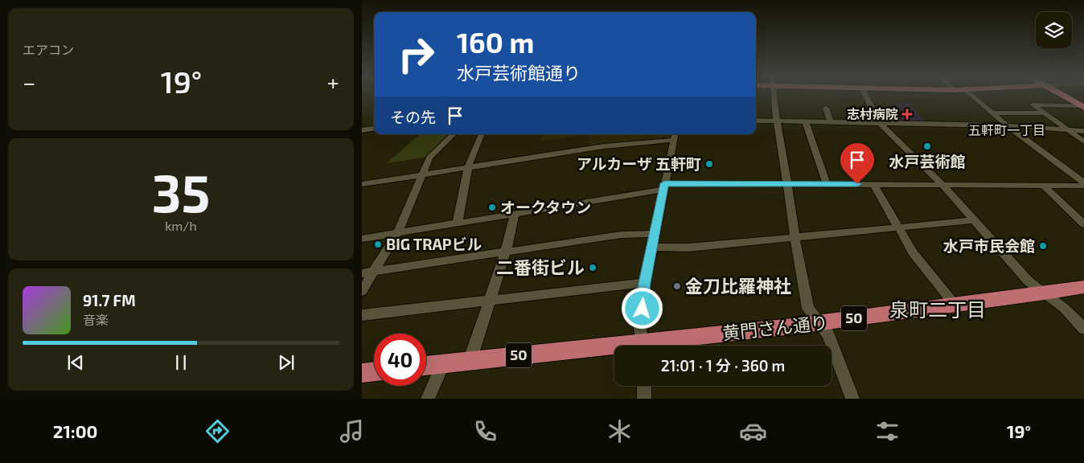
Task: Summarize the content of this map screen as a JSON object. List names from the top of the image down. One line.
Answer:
{"streets":{"highway":["50","黄門さん通り"]},"districts":["五軒町一丁目","泉町二丁目"],"places":{"health":["志村病院"],"other":["水戸芸術館","アルカーザ 五軒町","オークタウン","BIG TRAPビル","水戸市民会館","二番街ビル","金刀比羅神社"]},"page":{"tile":["エアコン",["35","km/h"]],"turn":["160 m","水戸芸術館通り"],"heat":["−","19°","+"],"then":"その先","song":["91.7 FM","音楽"],"limit":"40","trip":"21:01 · 1 分 · 360 m","tabs":["21:00","19°"]}}
